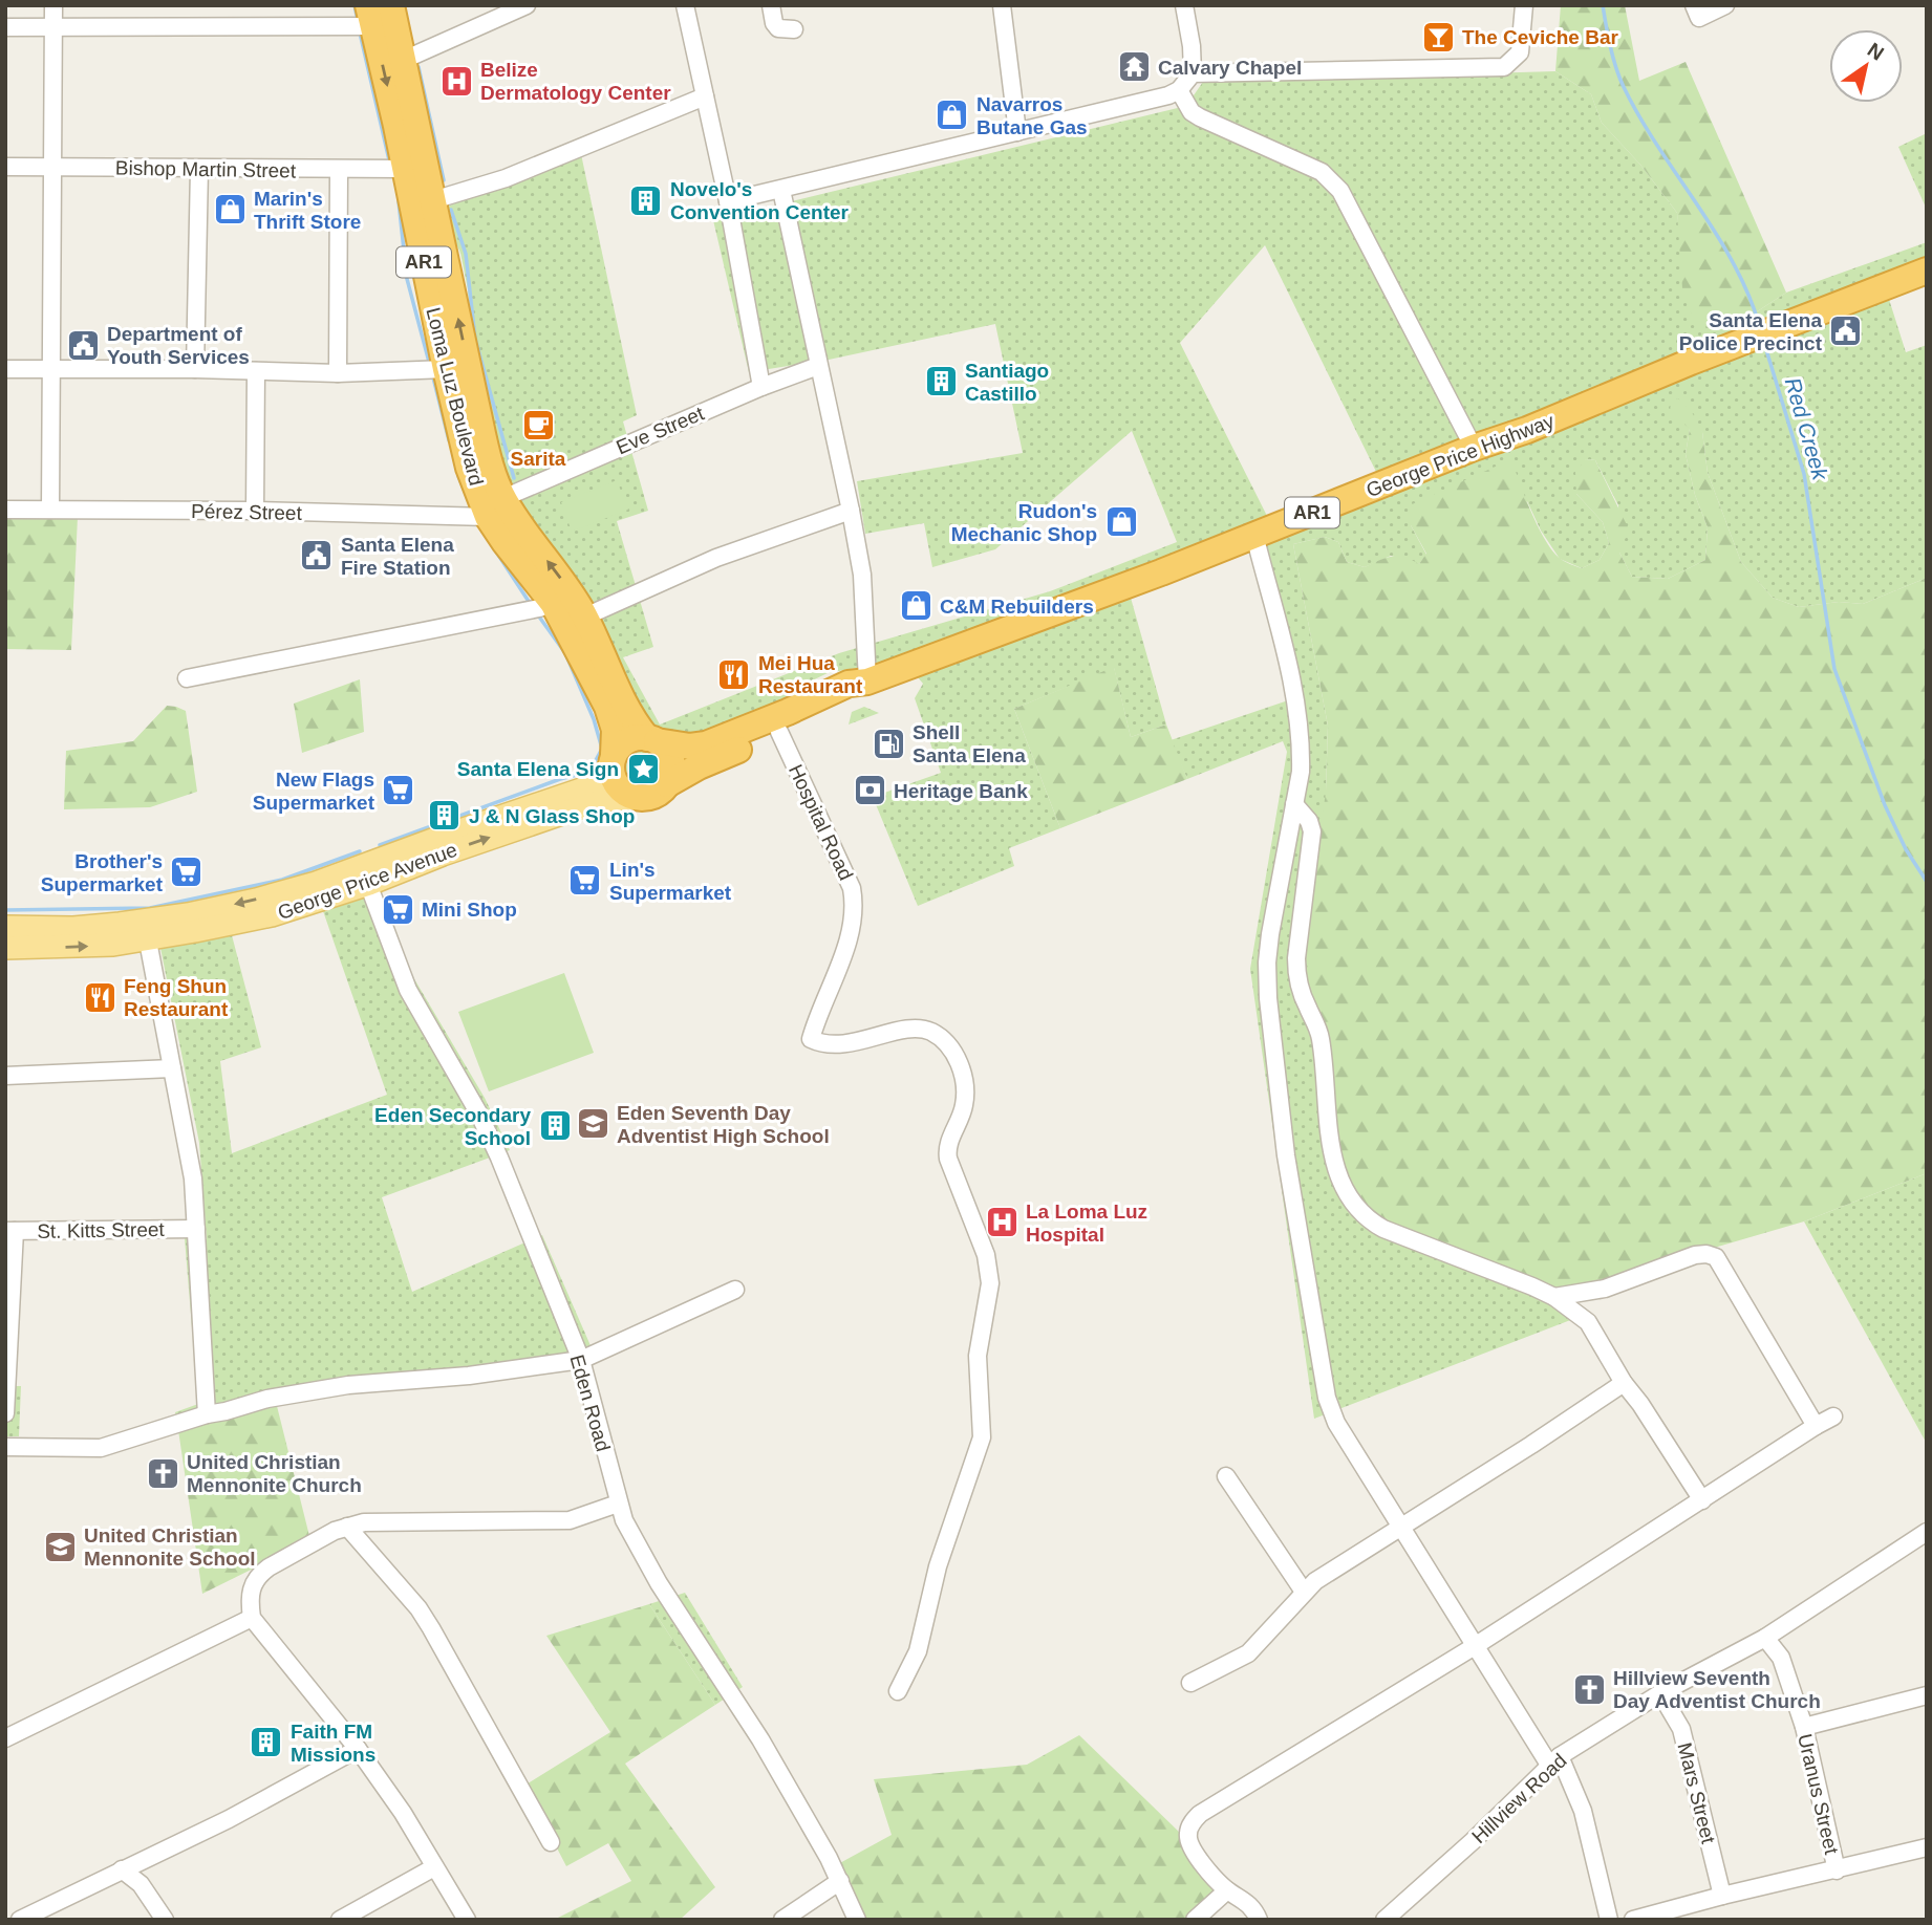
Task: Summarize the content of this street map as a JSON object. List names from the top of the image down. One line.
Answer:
{"streets":{"highway":["AR1","Loma Luz Boulevard","George Price Highway"],"main road":["George Price Avenue"],"street":["Bishop Martin Street","Eve Street","Pérez Street","Hospital Road","St. Kitts Street","Eden Road","Mars Street","Uranus Street","Hillview Road"]},"crossings":[["Bishop Martin Street","Loma Luz Boulevard"],["Loma Luz Boulevard","Eve Street"],["Loma Luz Boulevard","George Price Highway"],["Loma Luz Boulevard","Pérez Street"],["Loma Luz Boulevard","George Price Avenue"],["Eve Street","Pérez Street"],["George Price Highway","Hospital Road"],["George Price Highway","George Price Avenue"],["George Price Avenue","Eden Road"],["Mars Street","Hillview Road"],["Uranus Street","Hillview Road"]],"water":["Red Creek"],"places":{"bar":["The Ceviche Bar"],"temple":["Calvary Chapel"],"hospital":["Belize Dermatology Center","La Loma Luz Hospital"],"shop":["Navarros Butane Gas","Marin's Thrift Store","Rudon's Mechanic Shop","C&M Rebuilders"],"building":["Novelo's Convention Center","Santiago Castillo","J & N Glass Shop","Eden Secondary School","Faith FM Missions"],"public building":["Santa Elena Police Precinct","Department of Youth Services","Santa Elena Fire Station"],"cafe":["Sarita"],"restaurant":["Mei Hua Restaurant","Feng Shun Restaurant"],"fuel station":["Shell Santa Elena"],"place":["Santa Elena Sign"],"supermarket":["New Flags Supermarket","Brother's Supermarket","Lin's Supermarket","Mini Shop"],"bank":["Heritage Bank"],"school or university":["Eden Seventh Day Adventist High School","United Christian Mennonite School"],"church":["United Christian Mennonite Church","Hillview Seventh Day Adventist Church"]},"north":"top right"}
